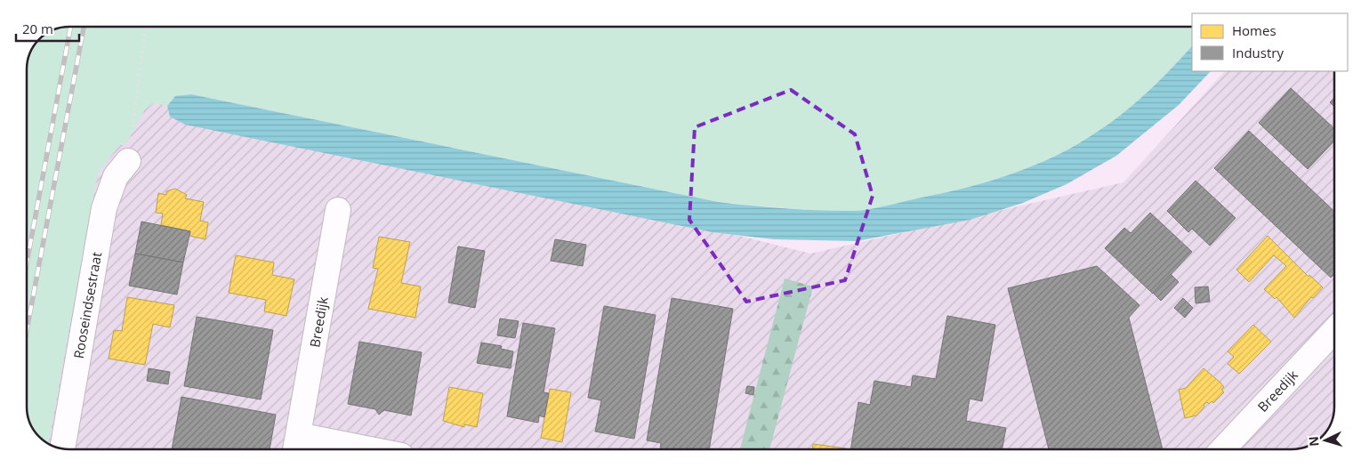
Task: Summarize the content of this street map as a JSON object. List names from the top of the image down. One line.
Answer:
{"streets":{"street":["Rooseindsestraat","Breedijk"]},"legend":["Homes","Industry"],"scale_bar":"20 m","north":"left"}
